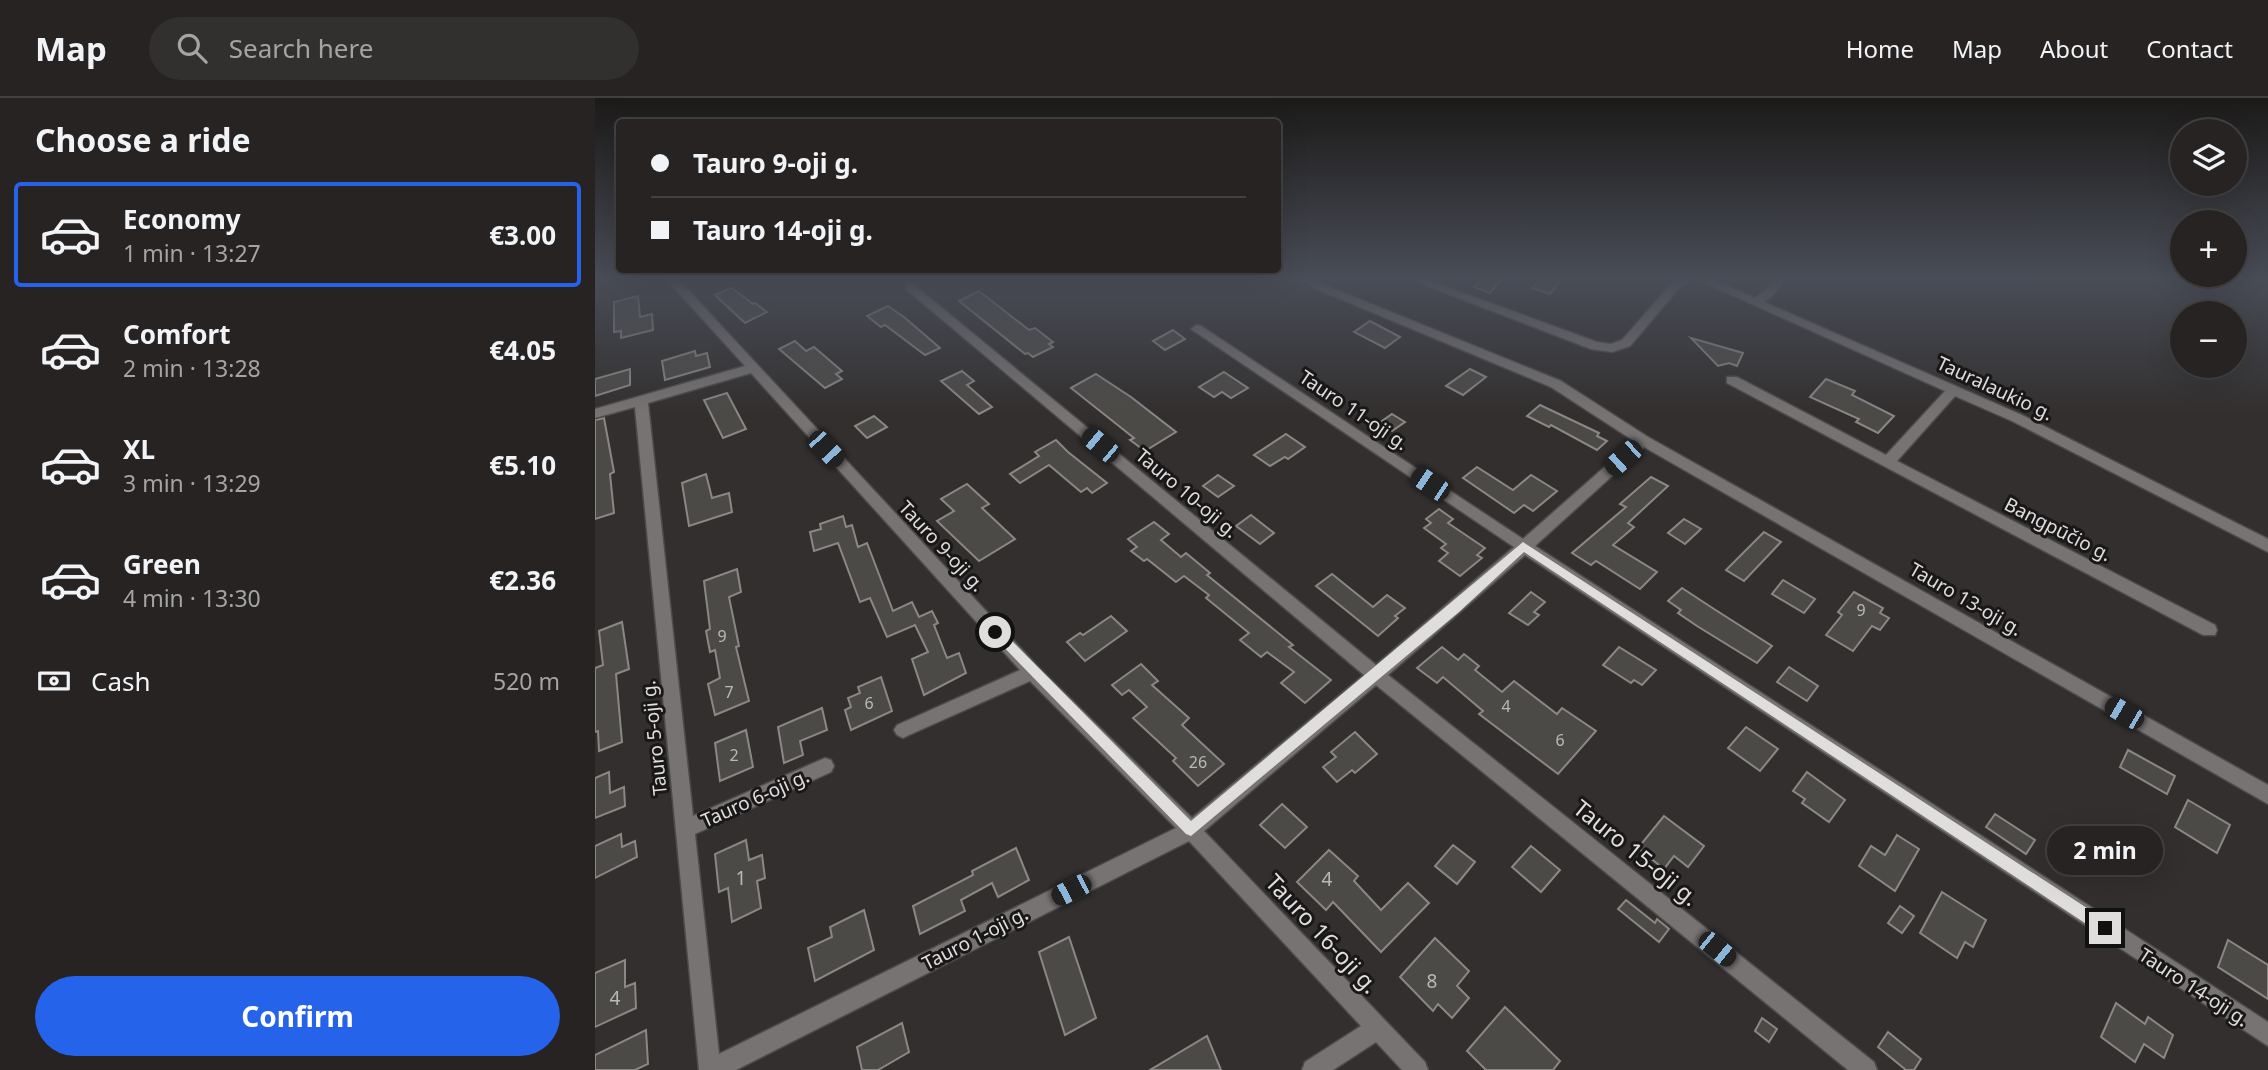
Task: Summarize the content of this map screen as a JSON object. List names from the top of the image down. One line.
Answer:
{"streets":{"street":["Tauralaukio g.","Tauro 11-oji g.","Tauro 10-oji g.","Bangpūčio g.","Tauro 9-oji g.","Tauro 13-oji g.","Tauro 5-oji g.","Tauro 6-oji g.","Tauro 15-oji g.","Tauro 16-oji g.","Tauro 1-oji g.","Tauro 14-oji g."]},"crossings":[["Tauro 11-oji g.","Tauro 1-oji g."],["Tauro 11-oji g.","Tauro 14-oji g."],["Tauro 10-oji g.","Tauro 15-oji g."],["Tauro 10-oji g.","Tauro 1-oji g."],["Tauro 9-oji g.","Tauro 16-oji g."],["Tauro 9-oji g.","Tauro 1-oji g."],["Tauro 13-oji g.","Tauro 1-oji g."],["Tauro 5-oji g.","Tauro 6-oji g."],["Tauro 5-oji g.","Tauro 1-oji g."],["Tauro 15-oji g.","Tauro 1-oji g."],["Tauro 16-oji g.","Tauro 1-oji g."],["Tauro 1-oji g.","Tauro 14-oji g."]],"house_numbers":["9","9","7","6","4","6","2","26","1","4","8","4"],"page":{"header":"Map","search":"Search here","nav":["Home","Map","About","Contact"],"heading":"Choose a ride","map_buttons":["+","−"],"banner":["Tauro 9-oji g.","Tauro 14-oji g."],"list":[{"name":"Economy","note":"1 min · 13:27","value":"€3.00"},{"name":"Comfort","note":"2 min · 13:28","value":"€4.05"},{"name":"XL","note":"3 min · 13:29","value":"€5.10"},{"name":"Green","note":"4 min · 13:30","value":"€2.36"}],"pay":["Cash","520 m"],"bubble":"2 min","buttons":"Confirm"}}
